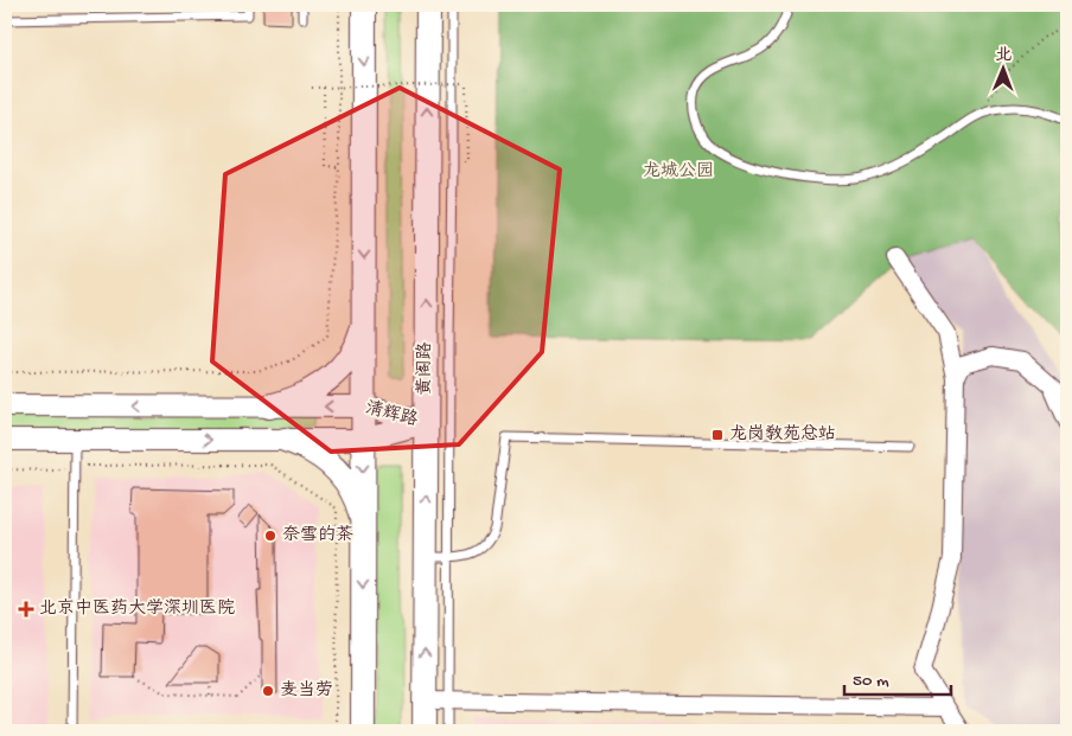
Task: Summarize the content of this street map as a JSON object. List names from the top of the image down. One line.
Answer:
{"streets":{"main road":["黄阁路"],"street":["清辉路"]},"crossings":[["黄阁路","清辉路"]],"parks":["龙城公园"],"places":{"transit":["龙岗教苑总站"],"other":["奈雪的茶","麦当劳"],"health":["北京中医药大学深圳医院"]},"scale_bar":"50 m","north":"top"}
